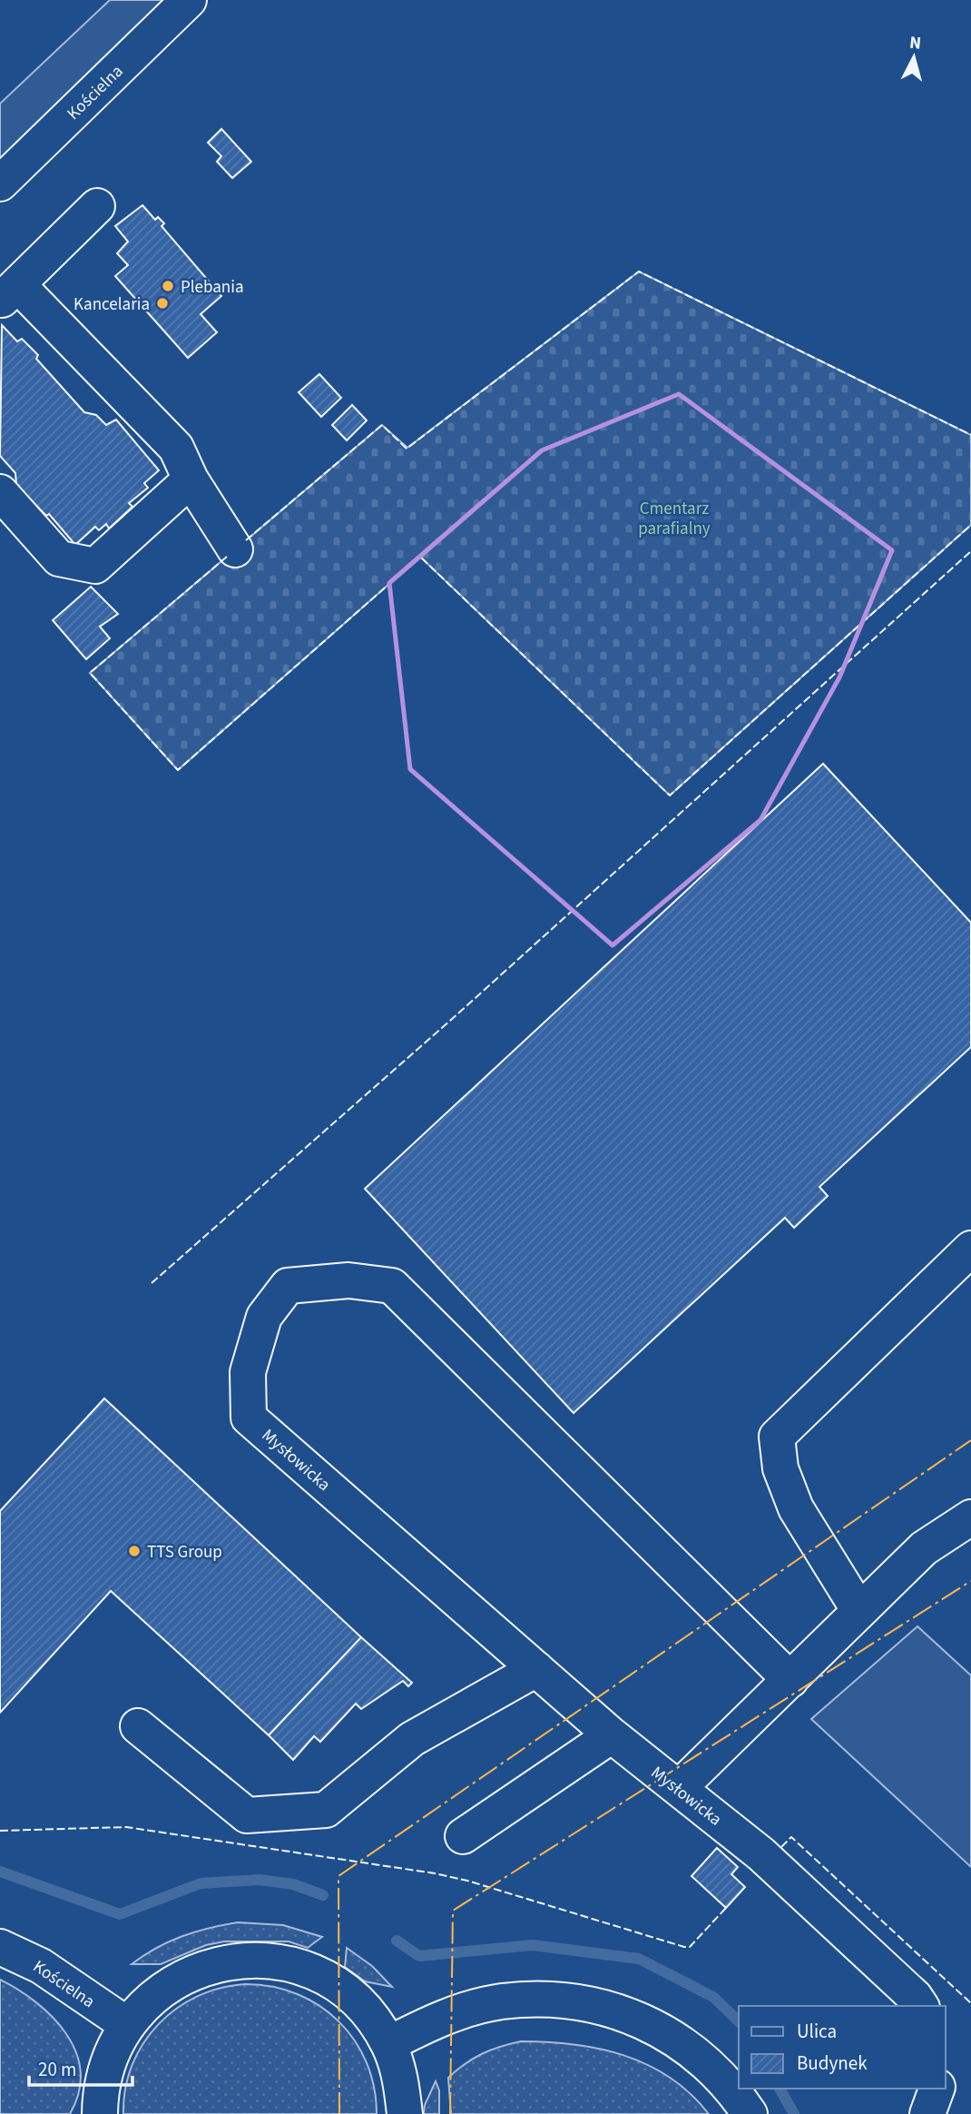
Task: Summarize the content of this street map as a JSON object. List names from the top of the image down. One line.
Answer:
{"streets":{"street":["Kościelna","Mysłowicka"]},"parks":["Cmentarz parafialny"],"places":["Plebania","Kancelaria","TTS Group"],"legend":["Ulica","Budynek"],"scale_bar":"20 m","north":"top"}
